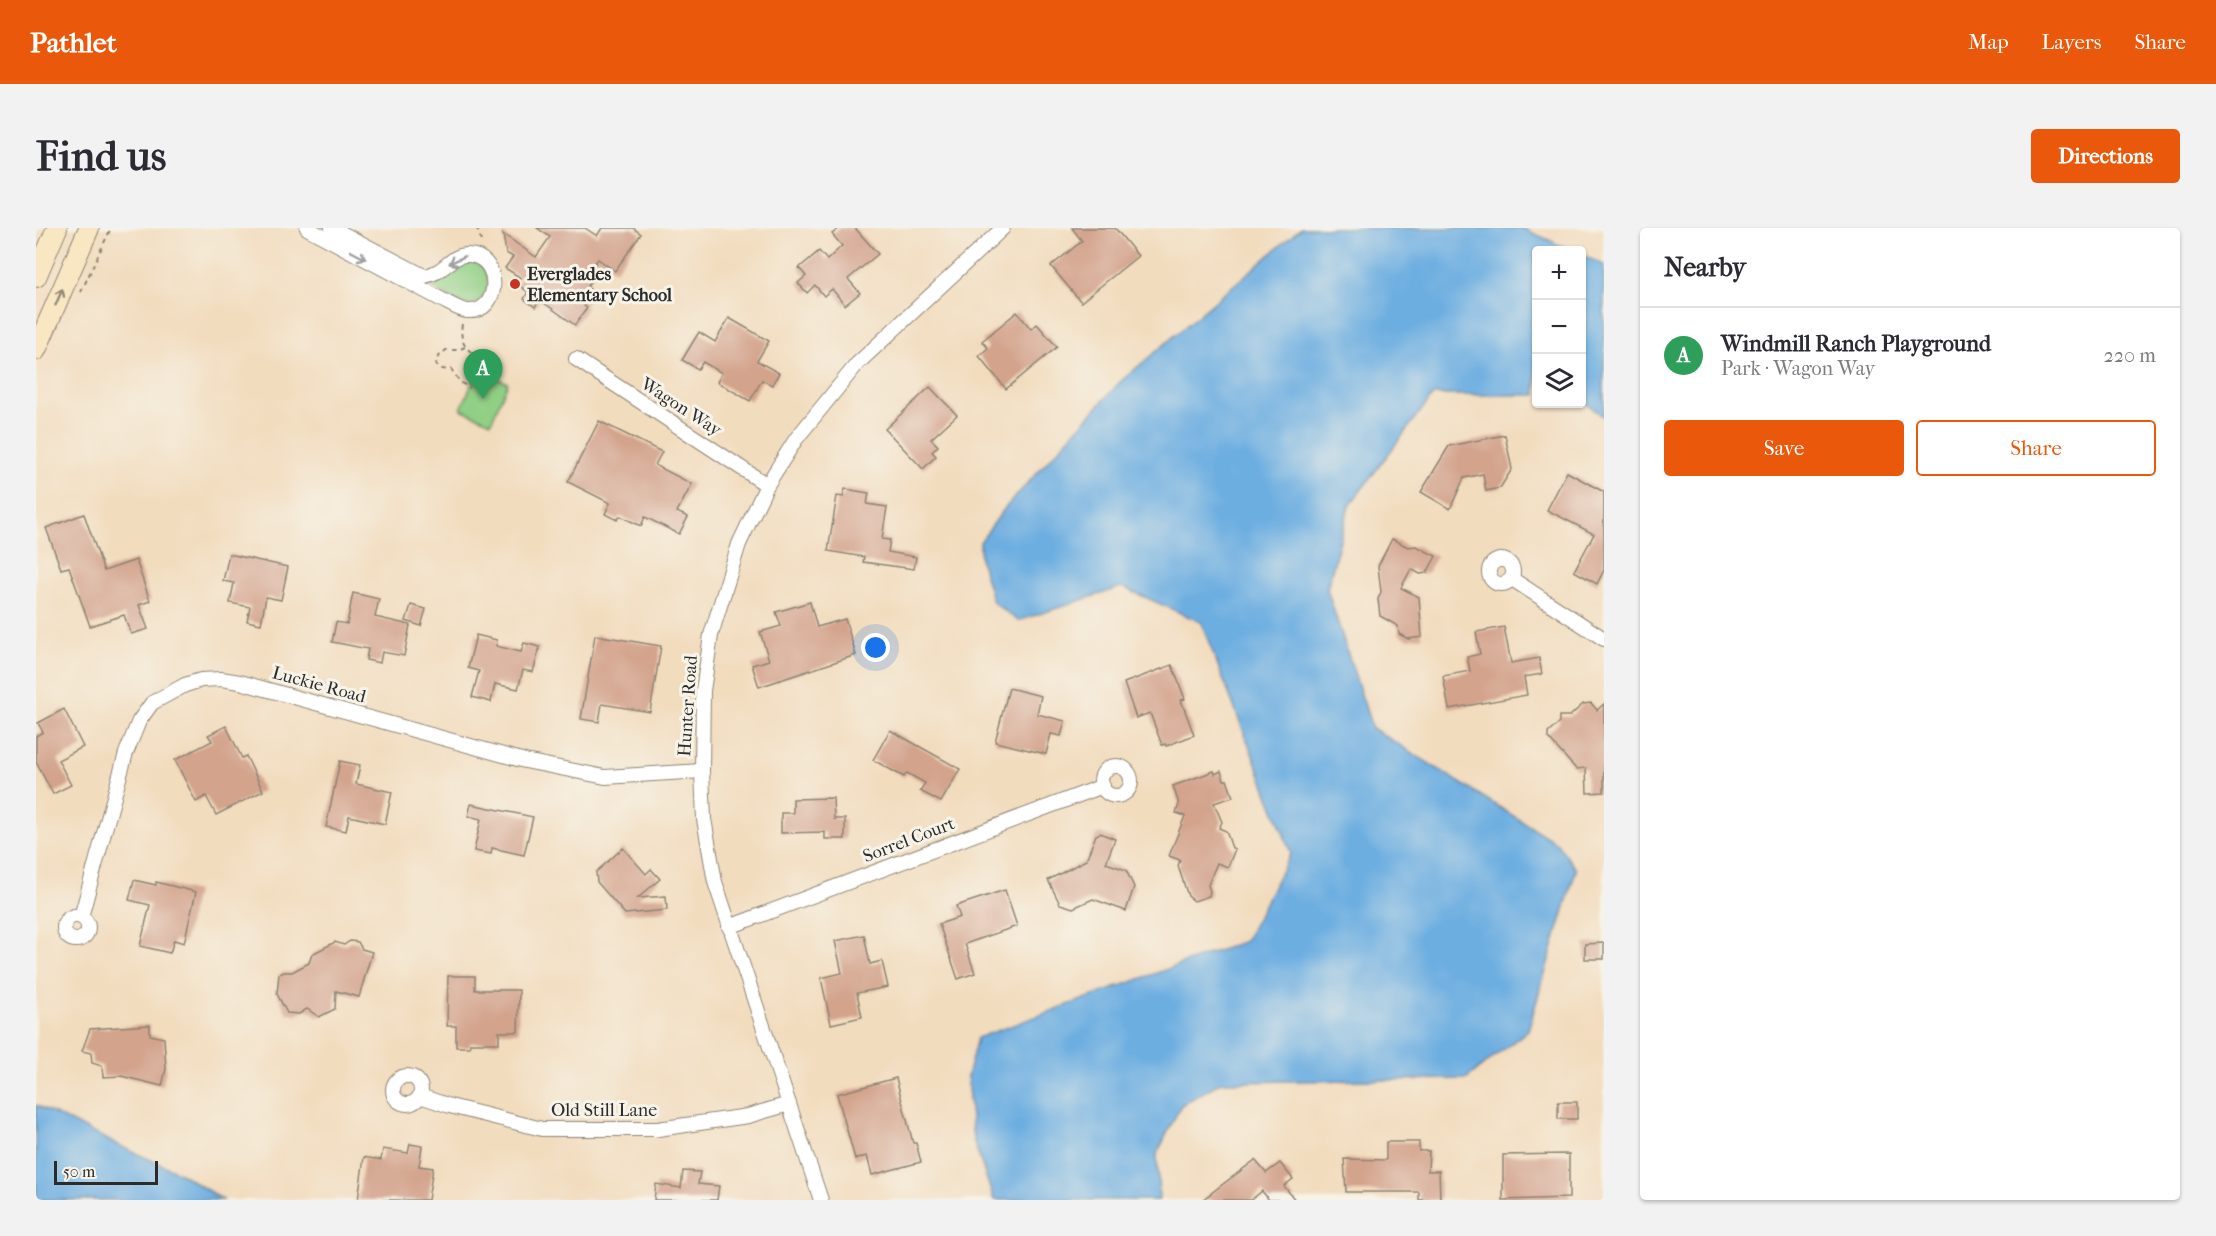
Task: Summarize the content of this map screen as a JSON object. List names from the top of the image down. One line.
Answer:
{"streets":{"street":["Wagon Way","Luckie Road","Hunter Road","Sorrel Court","Old Still Lane"]},"crossings":[["Wagon Way","Hunter Road"],["Luckie Road","Hunter Road"],["Hunter Road","Sorrel Court"],["Hunter Road","Old Still Lane"]],"places":["Everglades Elementary School"],"scale_bar":"50 m","page":{"header":"Pathlet","nav":["Map","Layers","Share"],"buttons":["Directions",["Save","Share"]],"title":"Find us","heading":"Nearby","map_buttons":["+","−"],"list":[{"mark":"A","name":"Windmill Ranch Playground","note":"Park · Wagon Way","value":"220 m"}],"pins":"A","scale":"50 m"}}
